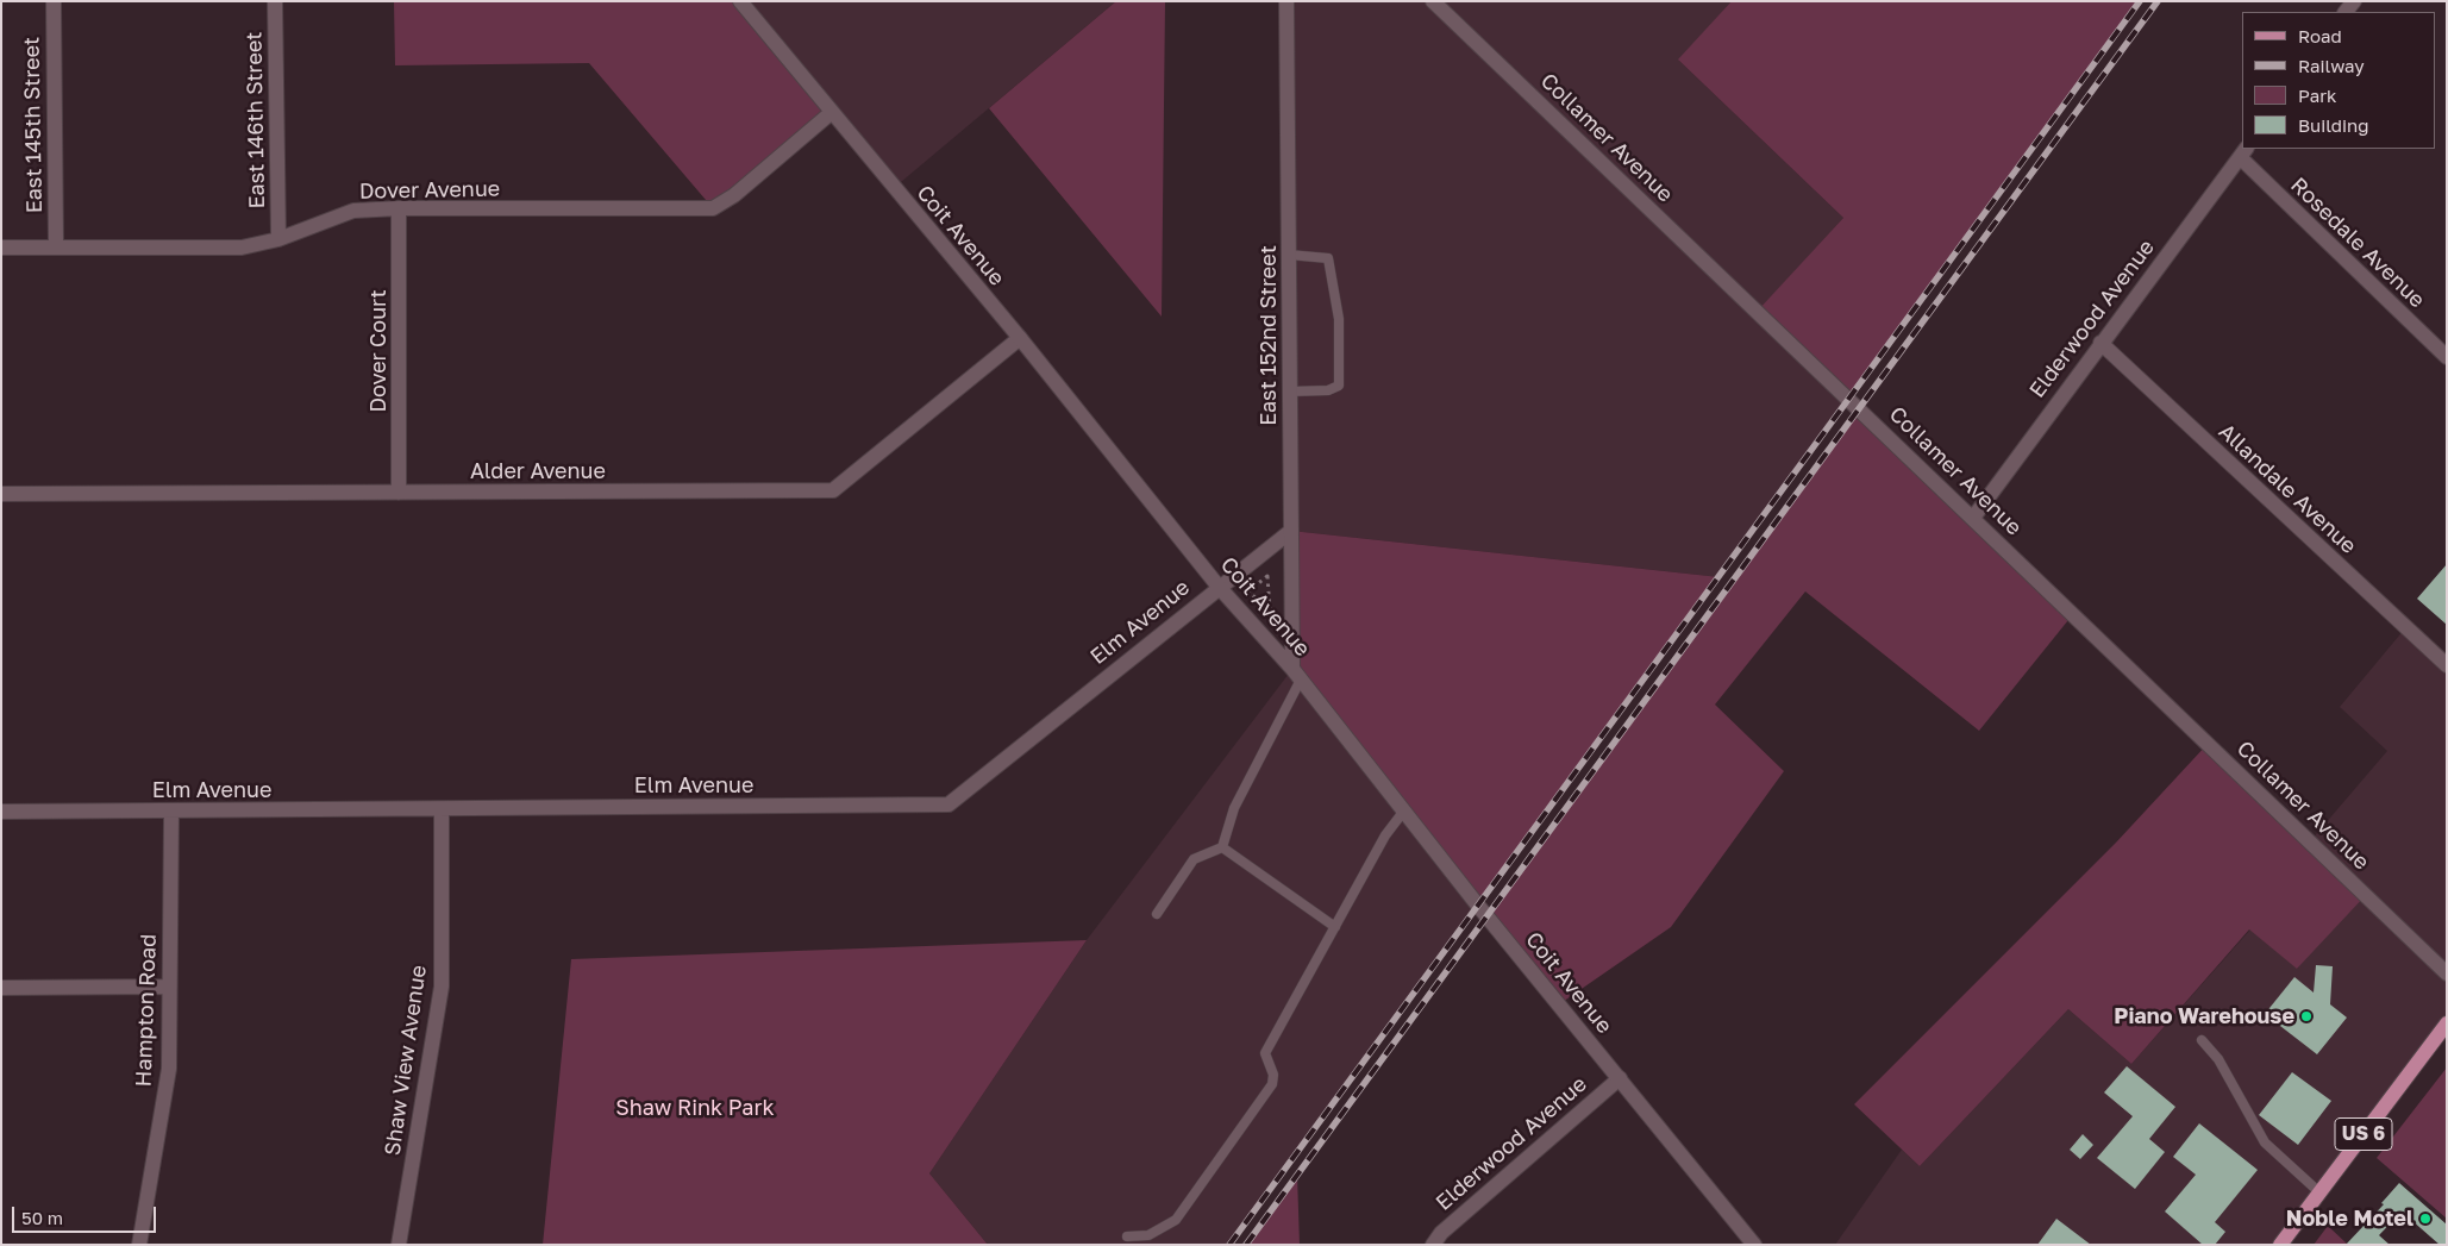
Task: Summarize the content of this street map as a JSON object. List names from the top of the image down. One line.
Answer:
{"streets":{"main road":["US 6"],"street":["East 146th Street","East 145th Street","Collamer Avenue","Dover Avenue","Coit Avenue","Rosedale Avenue","Elderwood Avenue","East 152nd Street","Dover Court","Alder Avenue","Allandale Avenue","Elm Avenue","Hampton Road","Shaw View Avenue"]},"crossings":[["East 146th Street","Dover Avenue"],["East 145th Street","Dover Avenue"],["Collamer Avenue","Elderwood Avenue"],["Dover Avenue","Coit Avenue"],["Dover Avenue","Dover Court"],["Coit Avenue","Elderwood Avenue"],["Coit Avenue","East 152nd Street"],["Coit Avenue","Alder Avenue"],["Coit Avenue","Elm Avenue"],["Rosedale Avenue","Elderwood Avenue"],["Elderwood Avenue","Allandale Avenue"],["East 152nd Street","Elm Avenue"],["Dover Court","Alder Avenue"],["Elm Avenue","Hampton Road"],["Elm Avenue","Shaw View Avenue"]],"parks":["Shaw Rink Park"],"places":["Piano Warehouse","Noble Motel"],"legend":["Road","Railway","Park","Building"],"scale_bar":"50 m"}
